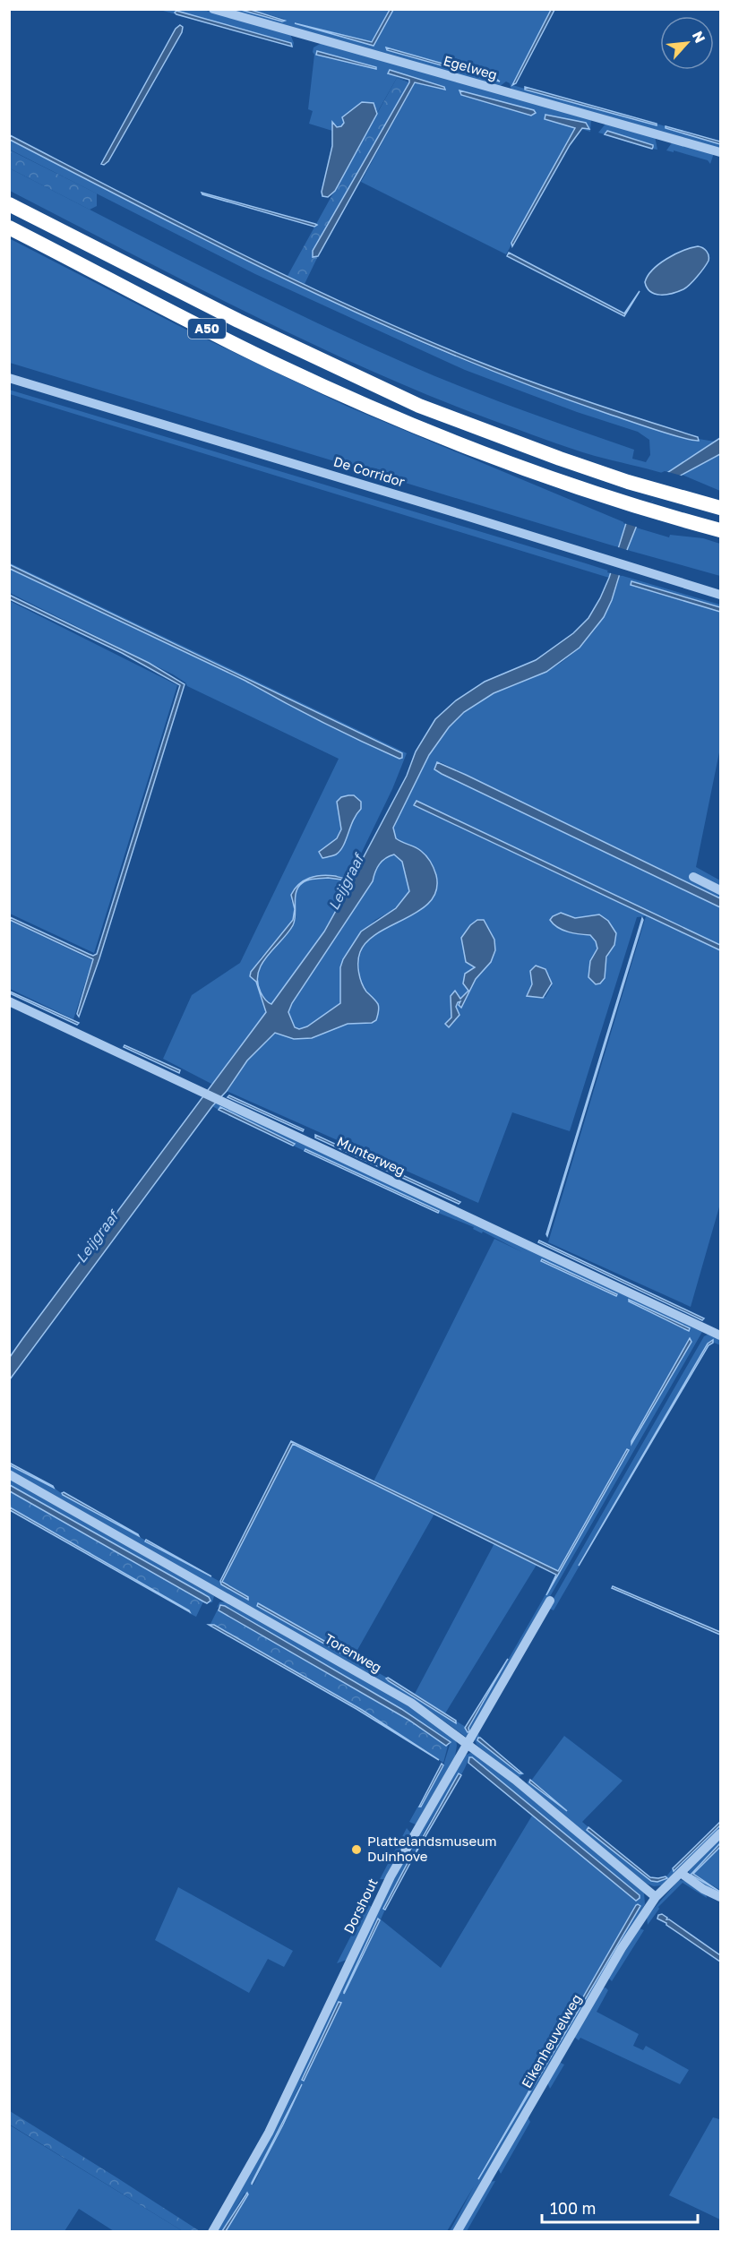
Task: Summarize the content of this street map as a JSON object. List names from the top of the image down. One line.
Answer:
{"streets":{"highway":["A50"],"street":["Egelweg","De Corridor","Munterweg","Torenweg","Dorshout","Eikenheuvelweg"]},"crossings":[["Torenweg","Dorshout"],["Torenweg","Eikenheuvelweg"]],"water":["Leijgraaf"],"places":["Plattelandsmuseum Duinhove"],"scale_bar":"100 m","north":"top right"}
